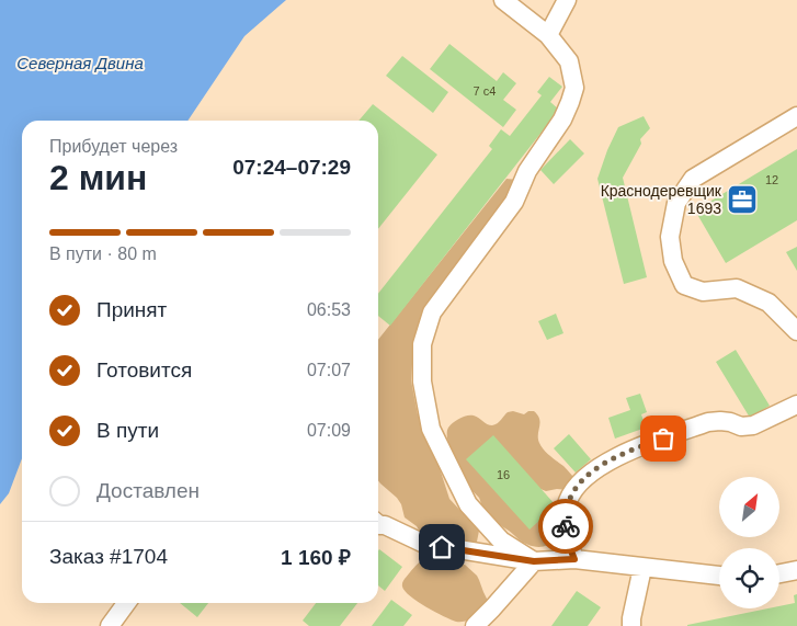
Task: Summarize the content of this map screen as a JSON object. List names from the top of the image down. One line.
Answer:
{"water":["Северная Двина"],"places":{"office":["Краснодеревщик 1693"]},"house_numbers":["7 с4","12","16"],"north":"top right","page":{"heading":["2 мин","Прибудет через","07:24–07:29"],"panel":["Заказ #1704","1 160 ₽"],"bar":"В пути · 80 m","list":[["Принят","06:53"],["Готовится","07:07"],["В пути","07:09"],"Доставлен"]}}
